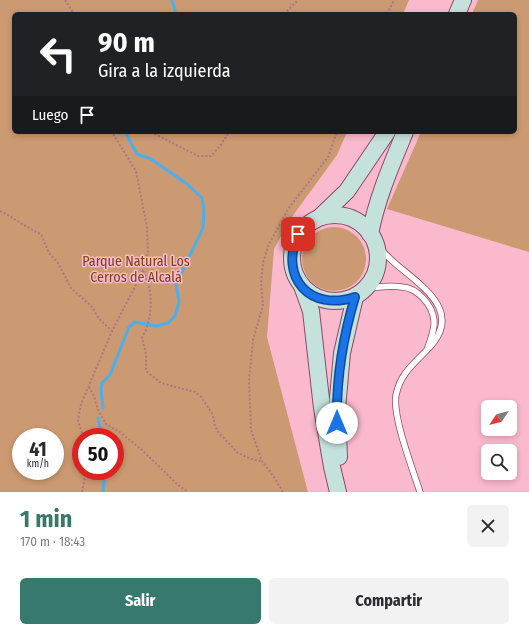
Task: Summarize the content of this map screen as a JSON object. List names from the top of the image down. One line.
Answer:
{"parks":["Parque Natural Los Cerros de Alcalá"],"north":"bottom left","page":{"turn":["90 m","Gira a la izquierda"],"then":"Luego","speed":"41 km/h","limit":"50","heading":["1 min","170 m · 18:43"],"buttons":["Salir","Compartir"]}}
